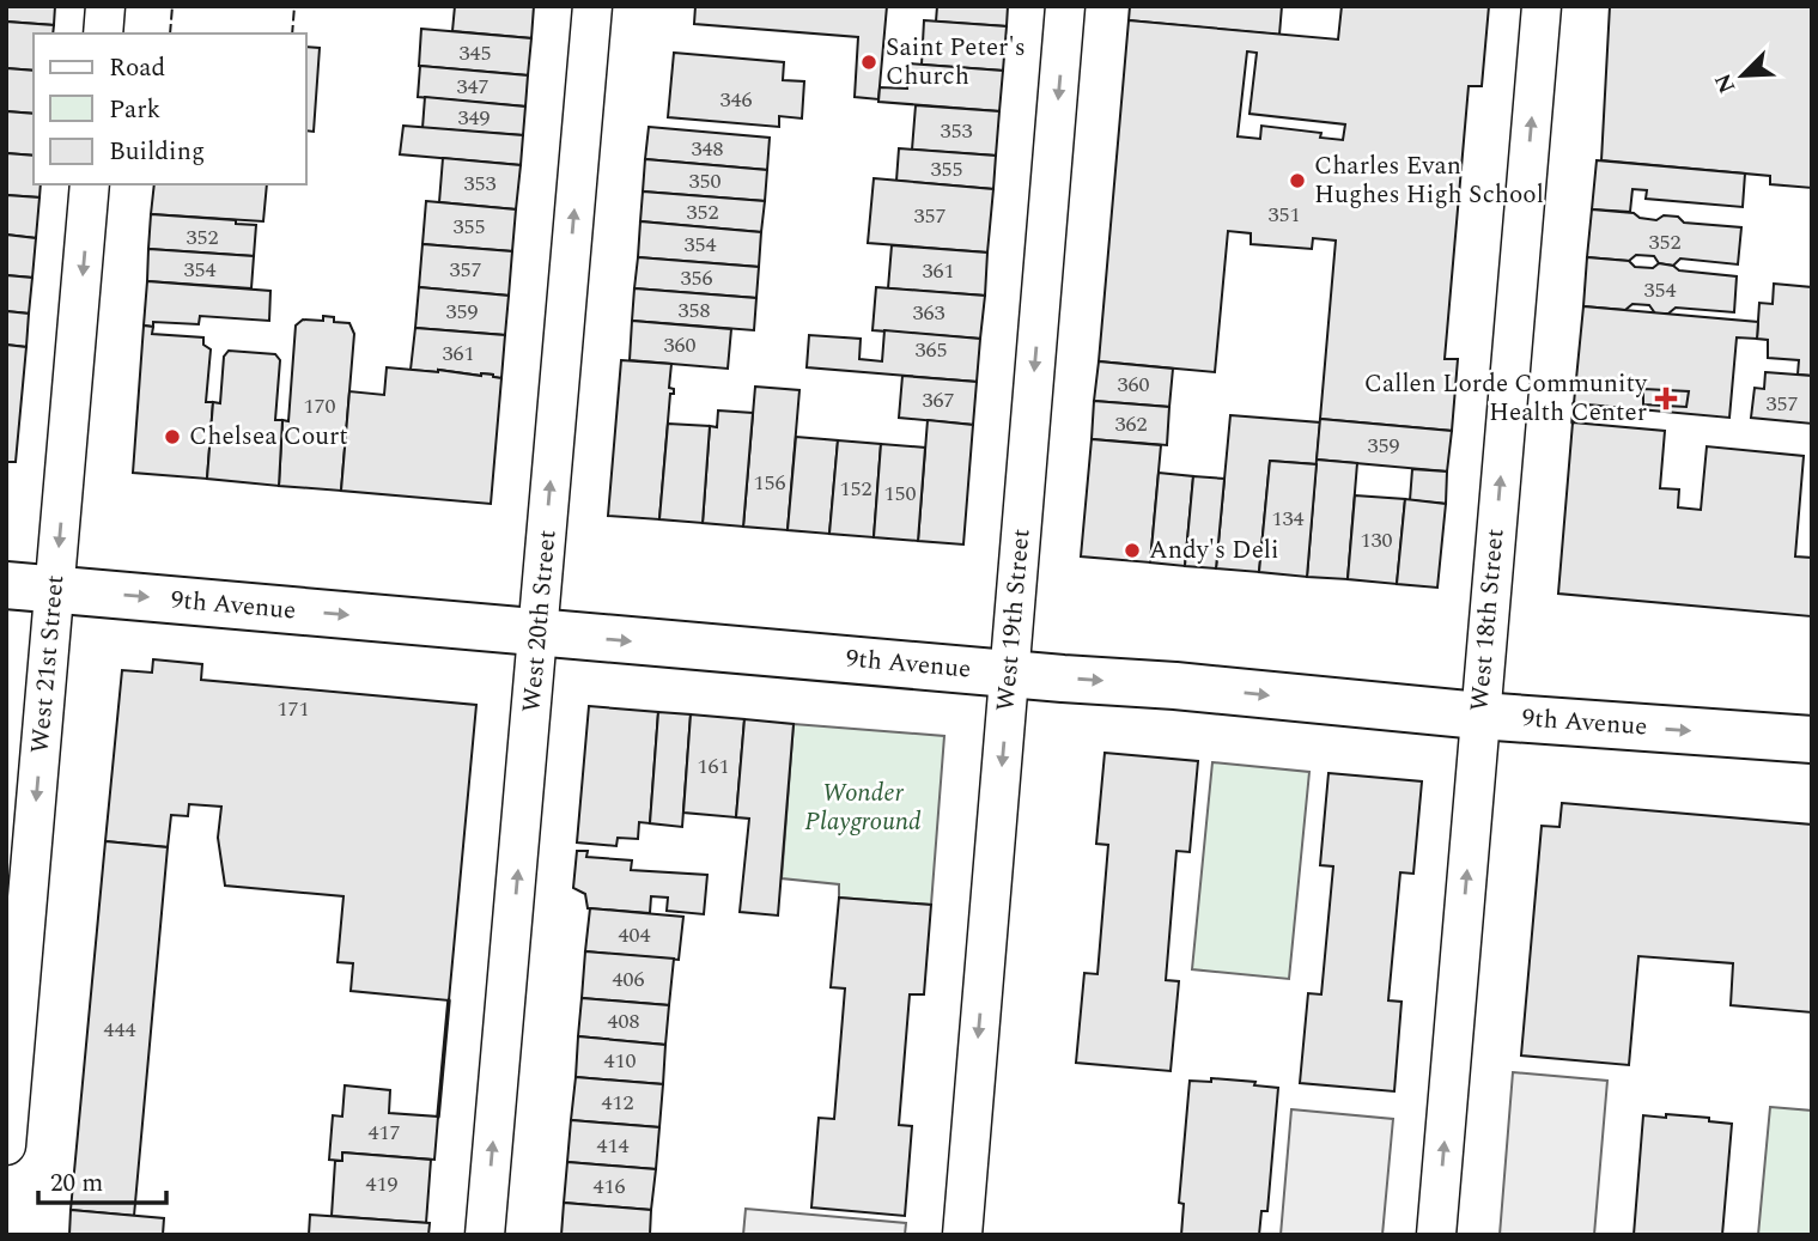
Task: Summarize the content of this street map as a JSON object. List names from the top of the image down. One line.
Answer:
{"streets":{"main road":["9th Avenue"],"street":["West 19th Street","West 18th Street","West 20th Street","West 21st Street"]},"crossings":[["9th Avenue","West 19th Street"],["9th Avenue","West 18th Street"],["9th Avenue","West 20th Street"],["9th Avenue","West 21st Street"]],"one_way":["9th Avenue","West 19th Street","West 18th Street","West 20th Street","West 21st Street"],"parks":["Wonder Playground"],"places":{"other":["Saint Peter's Church","Charles Evan Hughes High School","Chelsea Court","Andy's Deli"],"health":["Callen Lorde Community Health Center"]},"house_numbers":["345","347","346","349","353","348","355","350","353","352","351","357","355","352","352","354","354","357","361","356","354","358","359","363","360","365","361","360","367","357","170","362","359","156","152","150","134","130","171","161","404","406","408","444","410","412","417","414","419","416"],"legend":["Road","Park","Building"],"scale_bar":"20 m","north":"bottom left"}
